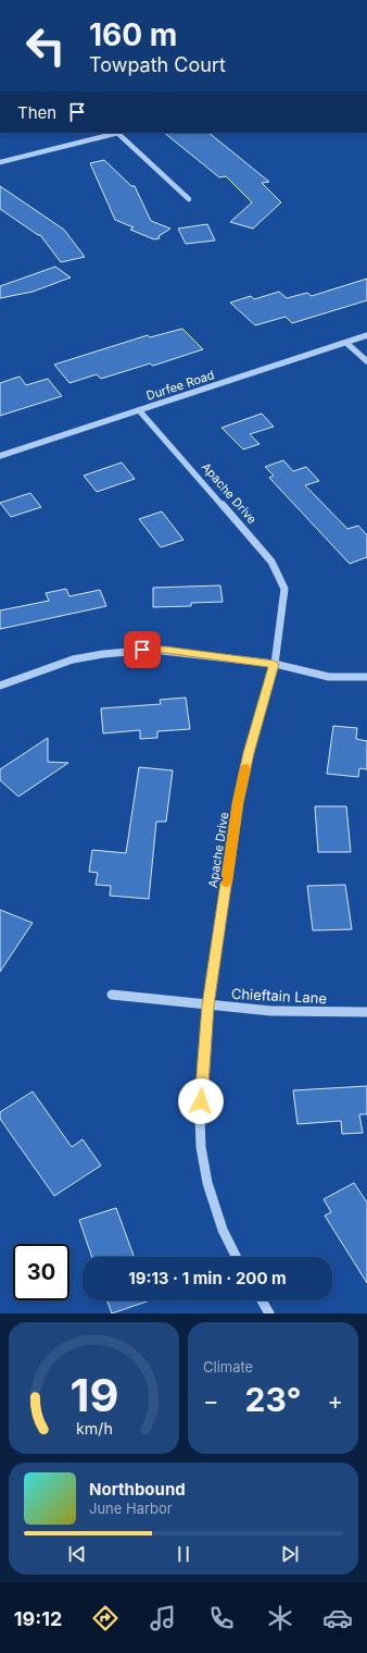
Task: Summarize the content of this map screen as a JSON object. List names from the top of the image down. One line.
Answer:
{"streets":{"street":["Durfee Road","Apache Drive","Chieftain Lane"]},"crossings":[["Durfee Road","Apache Drive"],["Apache Drive","Chieftain Lane"]],"page":{"turn":["160 m","Towpath Court"],"then":"Then","limit":"30","trip":"19:13 · 1 min · 200 m","tile":"Climate","heat":["−","23°","+"],"song":["Northbound","June Harbor"],"tabs":"19:12","gauge":["19","km/h"]}}
